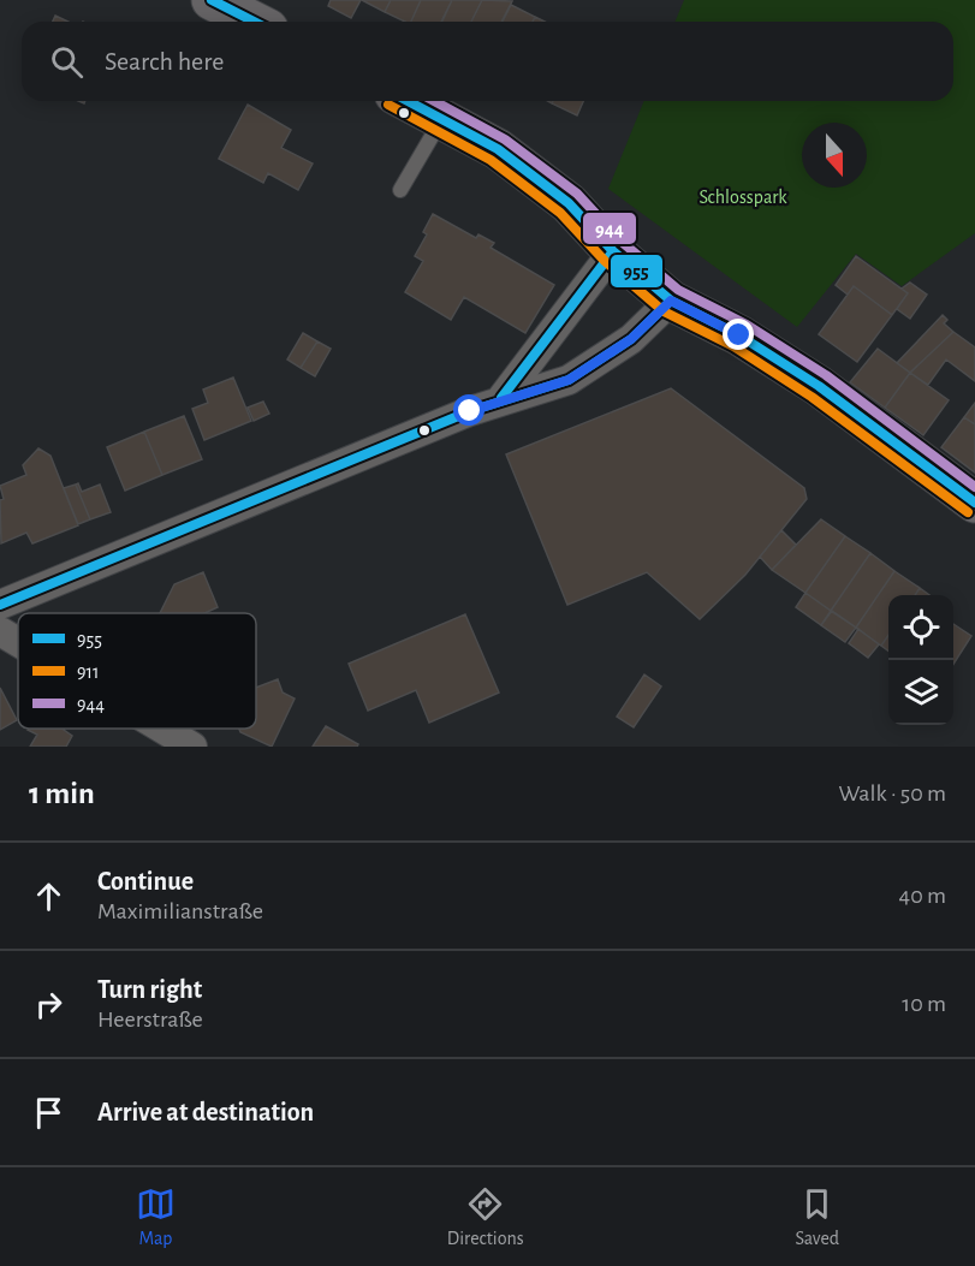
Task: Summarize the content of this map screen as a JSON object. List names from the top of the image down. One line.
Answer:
{"parks":["Schlosspark"],"lines":["transit line 955","transit line 944","transit line 911"],"legend":["955","911","944"],"north":"bottom","page":{"search":"Search here","heading":["1 min","Walk · 50 m"],"list":[["Continue","Maximilianstraße","40 m"],["Turn right","Heerstraße","10 m"],"Arrive at destination"],"nav":["Map","Directions","Saved"]}}
